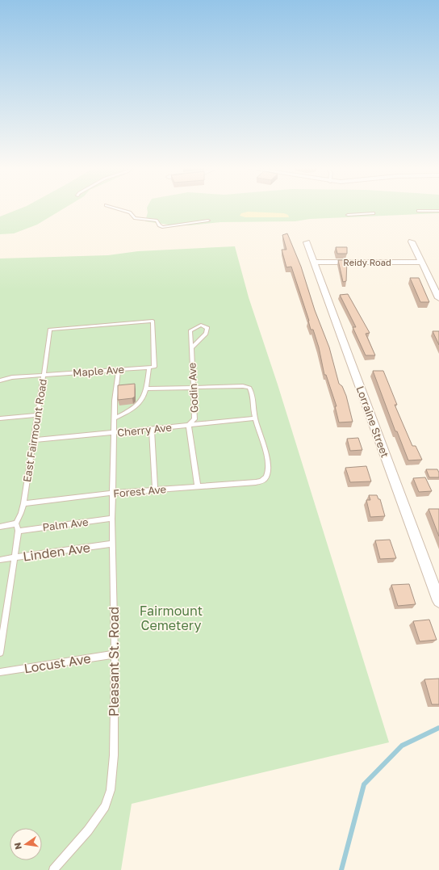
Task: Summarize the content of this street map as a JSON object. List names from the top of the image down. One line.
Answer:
{"streets":{"street":["Reidy Road","Lorraine Street"],"lane":["Maple Ave","Godin Ave","Cherry Ave","East Fairmount Road","Forest Ave","Palm Ave","Linden Ave","Pleasant St. Road","Locust Ave"]},"crossings":[["Reidy Road","Lorraine Street"],["Maple Ave","East Fairmount Road"],["Maple Ave","Pleasant St. Road"],["Godin Ave","Cherry Ave"],["Cherry Ave","East Fairmount Road"],["Cherry Ave","Forest Ave"],["Cherry Ave","Pleasant St. Road"],["East Fairmount Road","Forest Ave"],["Forest Ave","Pleasant St. Road"],["Palm Ave","Pleasant St. Road"],["Linden Ave","Pleasant St. Road"],["Pleasant St. Road","Locust Ave"]],"parks":["Fairmount Cemetery"],"north":"left"}
